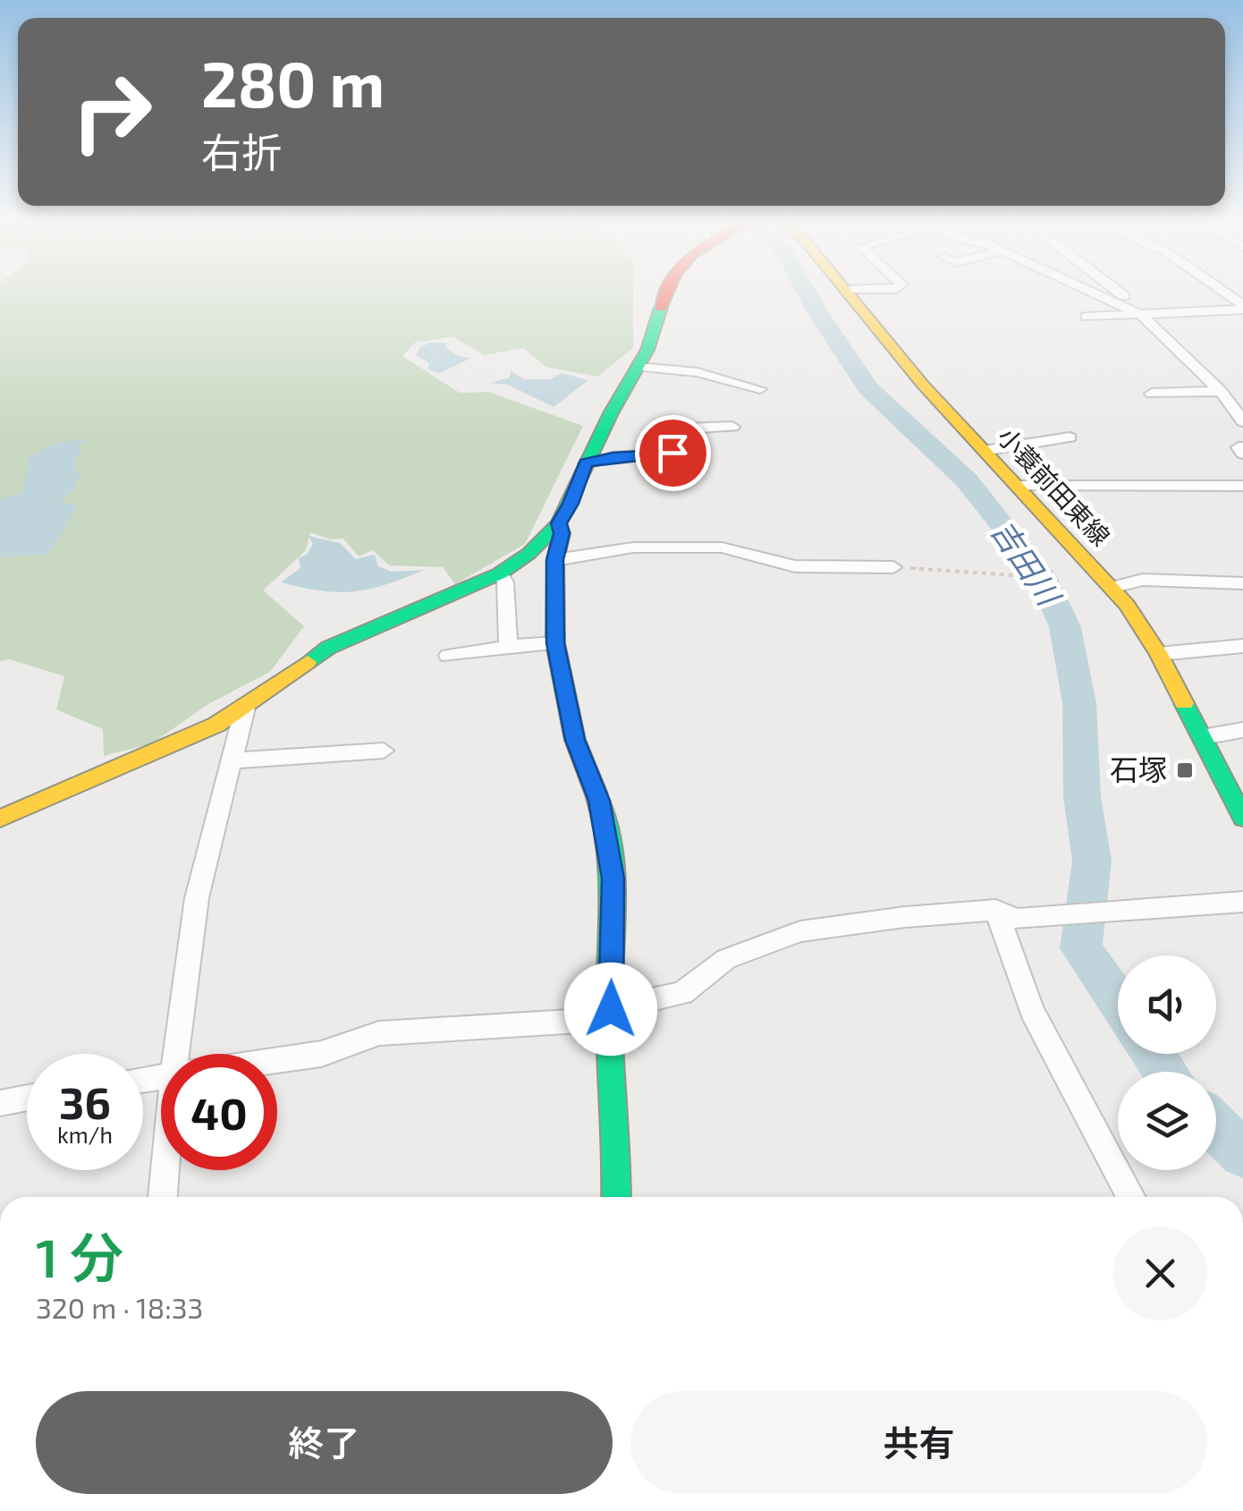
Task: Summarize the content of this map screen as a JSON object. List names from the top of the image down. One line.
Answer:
{"streets":{"street":["小蓑前田東線"]},"water":["吉田川"],"places":{"transit":["石塚"]},"page":{"turn":["280 m","右折"],"speed":"36 km/h","limit":"40","heading":["1 分","320 m · 18:33"],"buttons":["終了","共有"]}}
